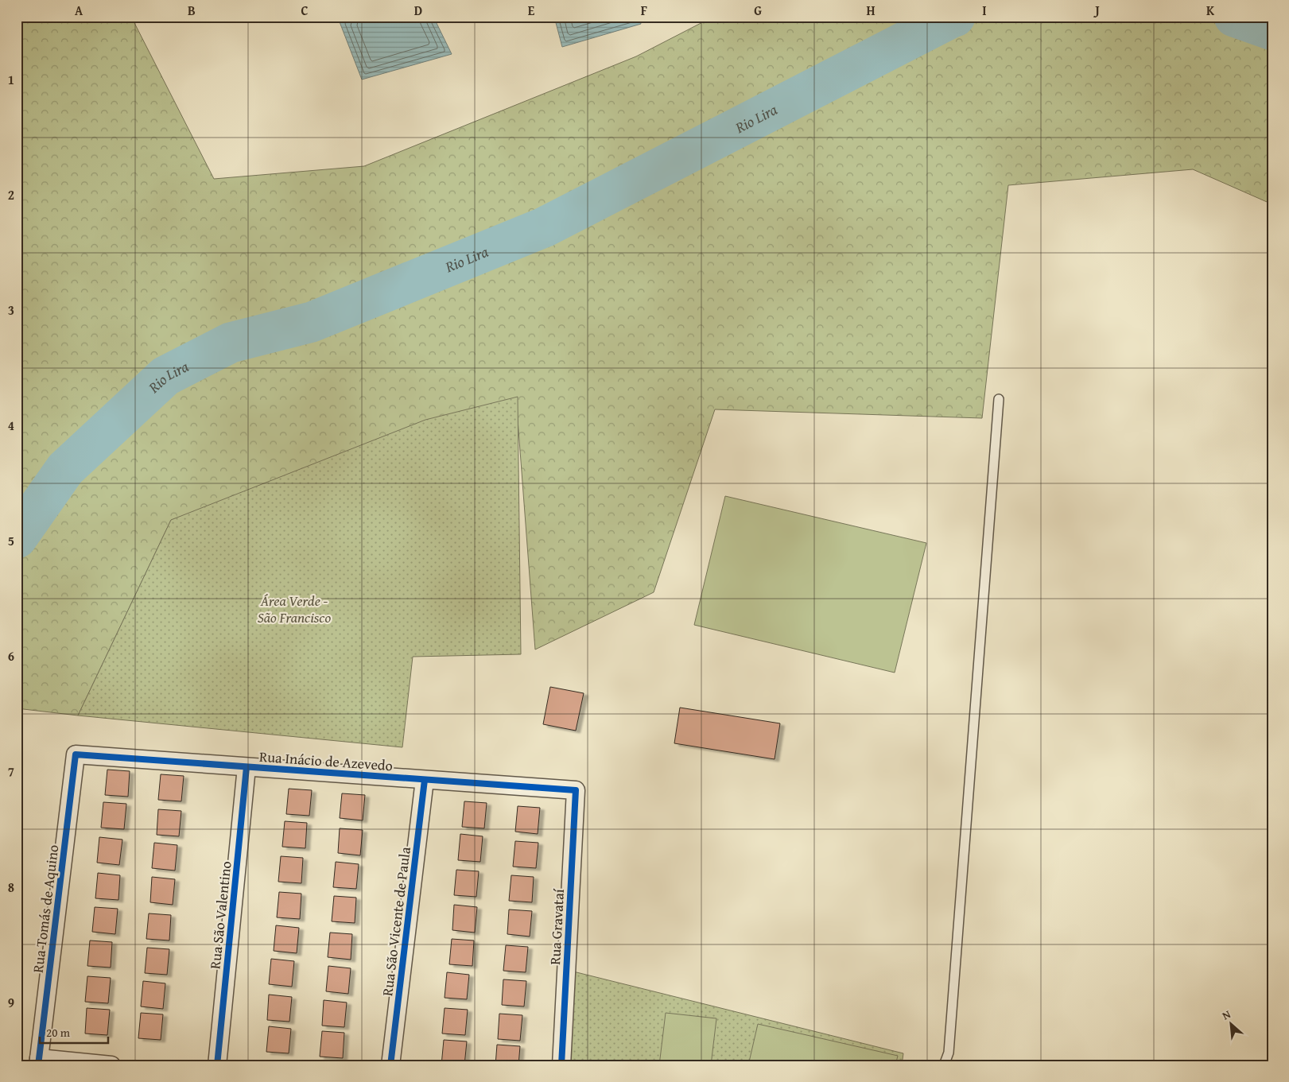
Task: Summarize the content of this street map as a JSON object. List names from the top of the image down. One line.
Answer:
{"streets":{"street":["Rua Inácio de Azevedo","Rua Tomás de Aquino","Rua São Valentino","Rua São Vicente de Paula","Rua Gravataí"]},"crossings":[["Rua Inácio de Azevedo","Rua Tomás de Aquino"],["Rua Inácio de Azevedo","Rua São Valentino"],["Rua Inácio de Azevedo","Rua São Vicente de Paula"],["Rua Inácio de Azevedo","Rua Gravataí"]],"water":["Rio Lira"],"parks":["Área Verde - São Francisco"],"scale_bar":"20 m","north":"top left","grid":{"columns":["A","B","C","D","E","F","G","H","I","J","K"],"rows":["1","2","3","4","5","6","7","8","9"]}}
